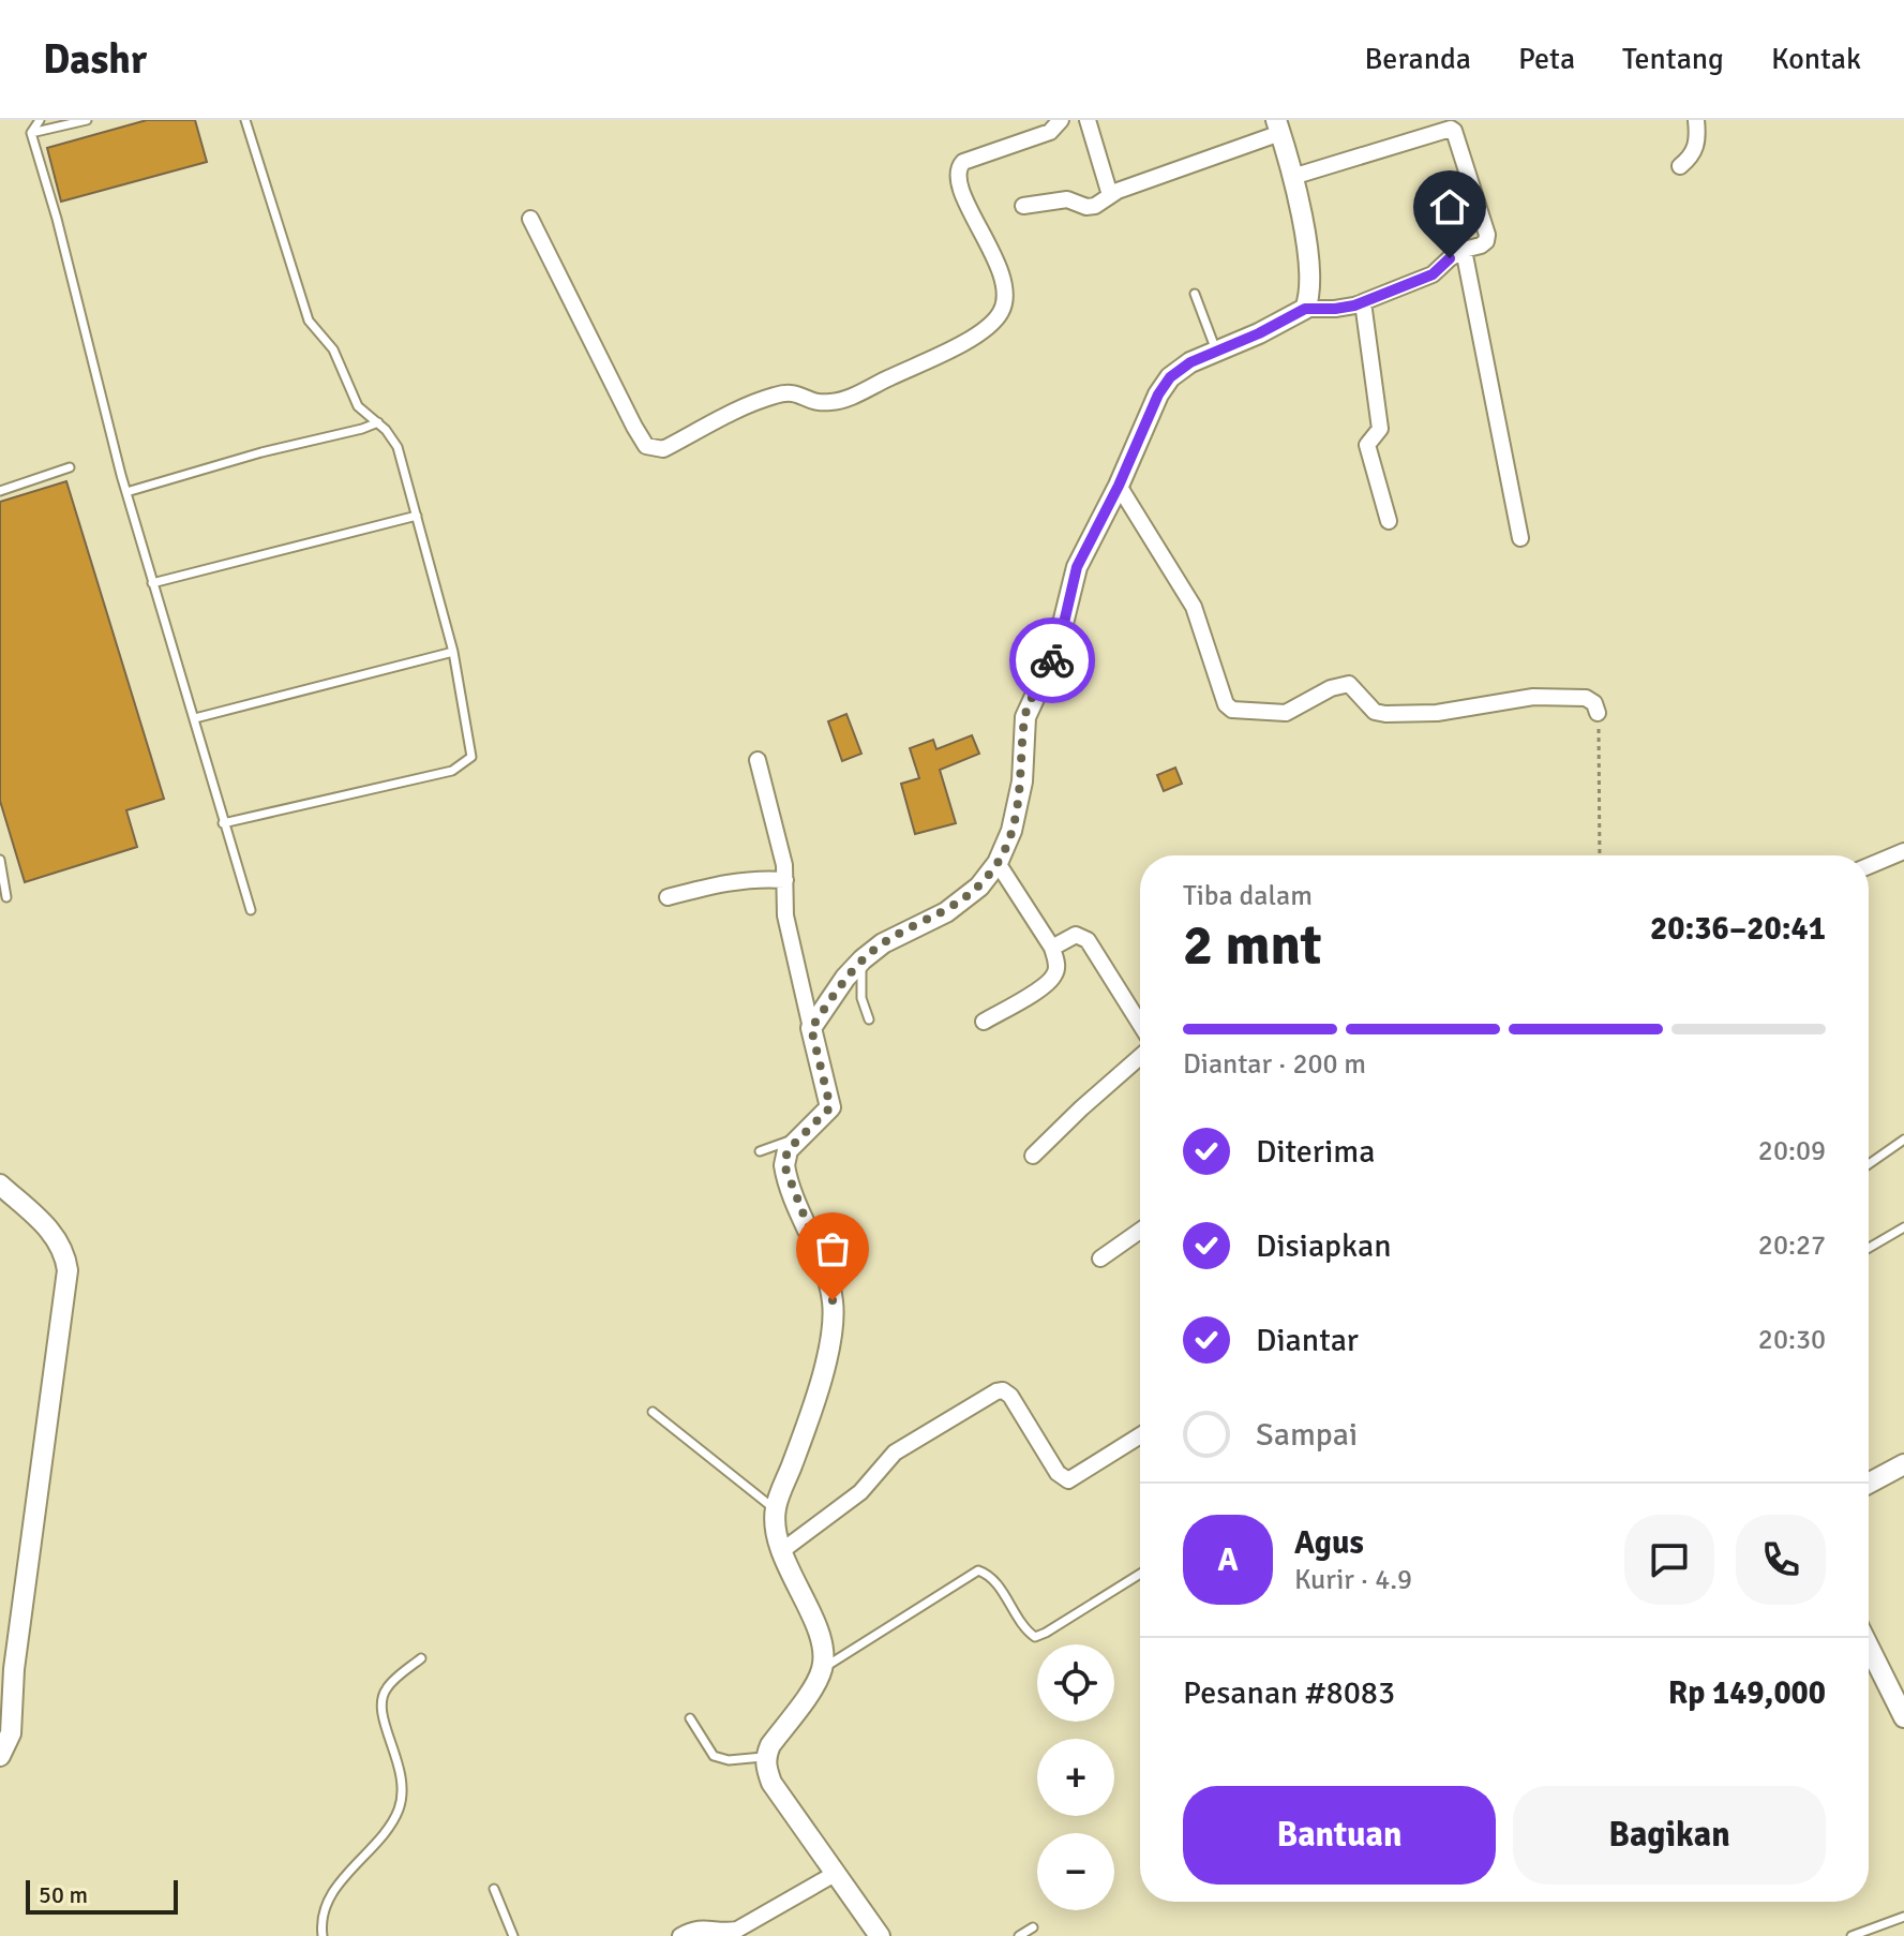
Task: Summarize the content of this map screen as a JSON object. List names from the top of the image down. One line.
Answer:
{"scale_bar":"50 m","page":{"header":"Dashr","nav":["Beranda","Peta","Tentang","Kontak"],"heading":["2 mnt","Tiba dalam","20:36–20:41"],"panel":["Agus","Kurir · 4.9","Pesanan #8083","Rp 149,000"],"bar":"Diantar · 200 m","list":[["Diterima","20:09"],["Disiapkan","20:27"],["Diantar","20:30"],"Sampai"],"round":"A","map_buttons":["+","−"],"buttons":["Bantuan","Bagikan"],"scale":"50 m"}}
